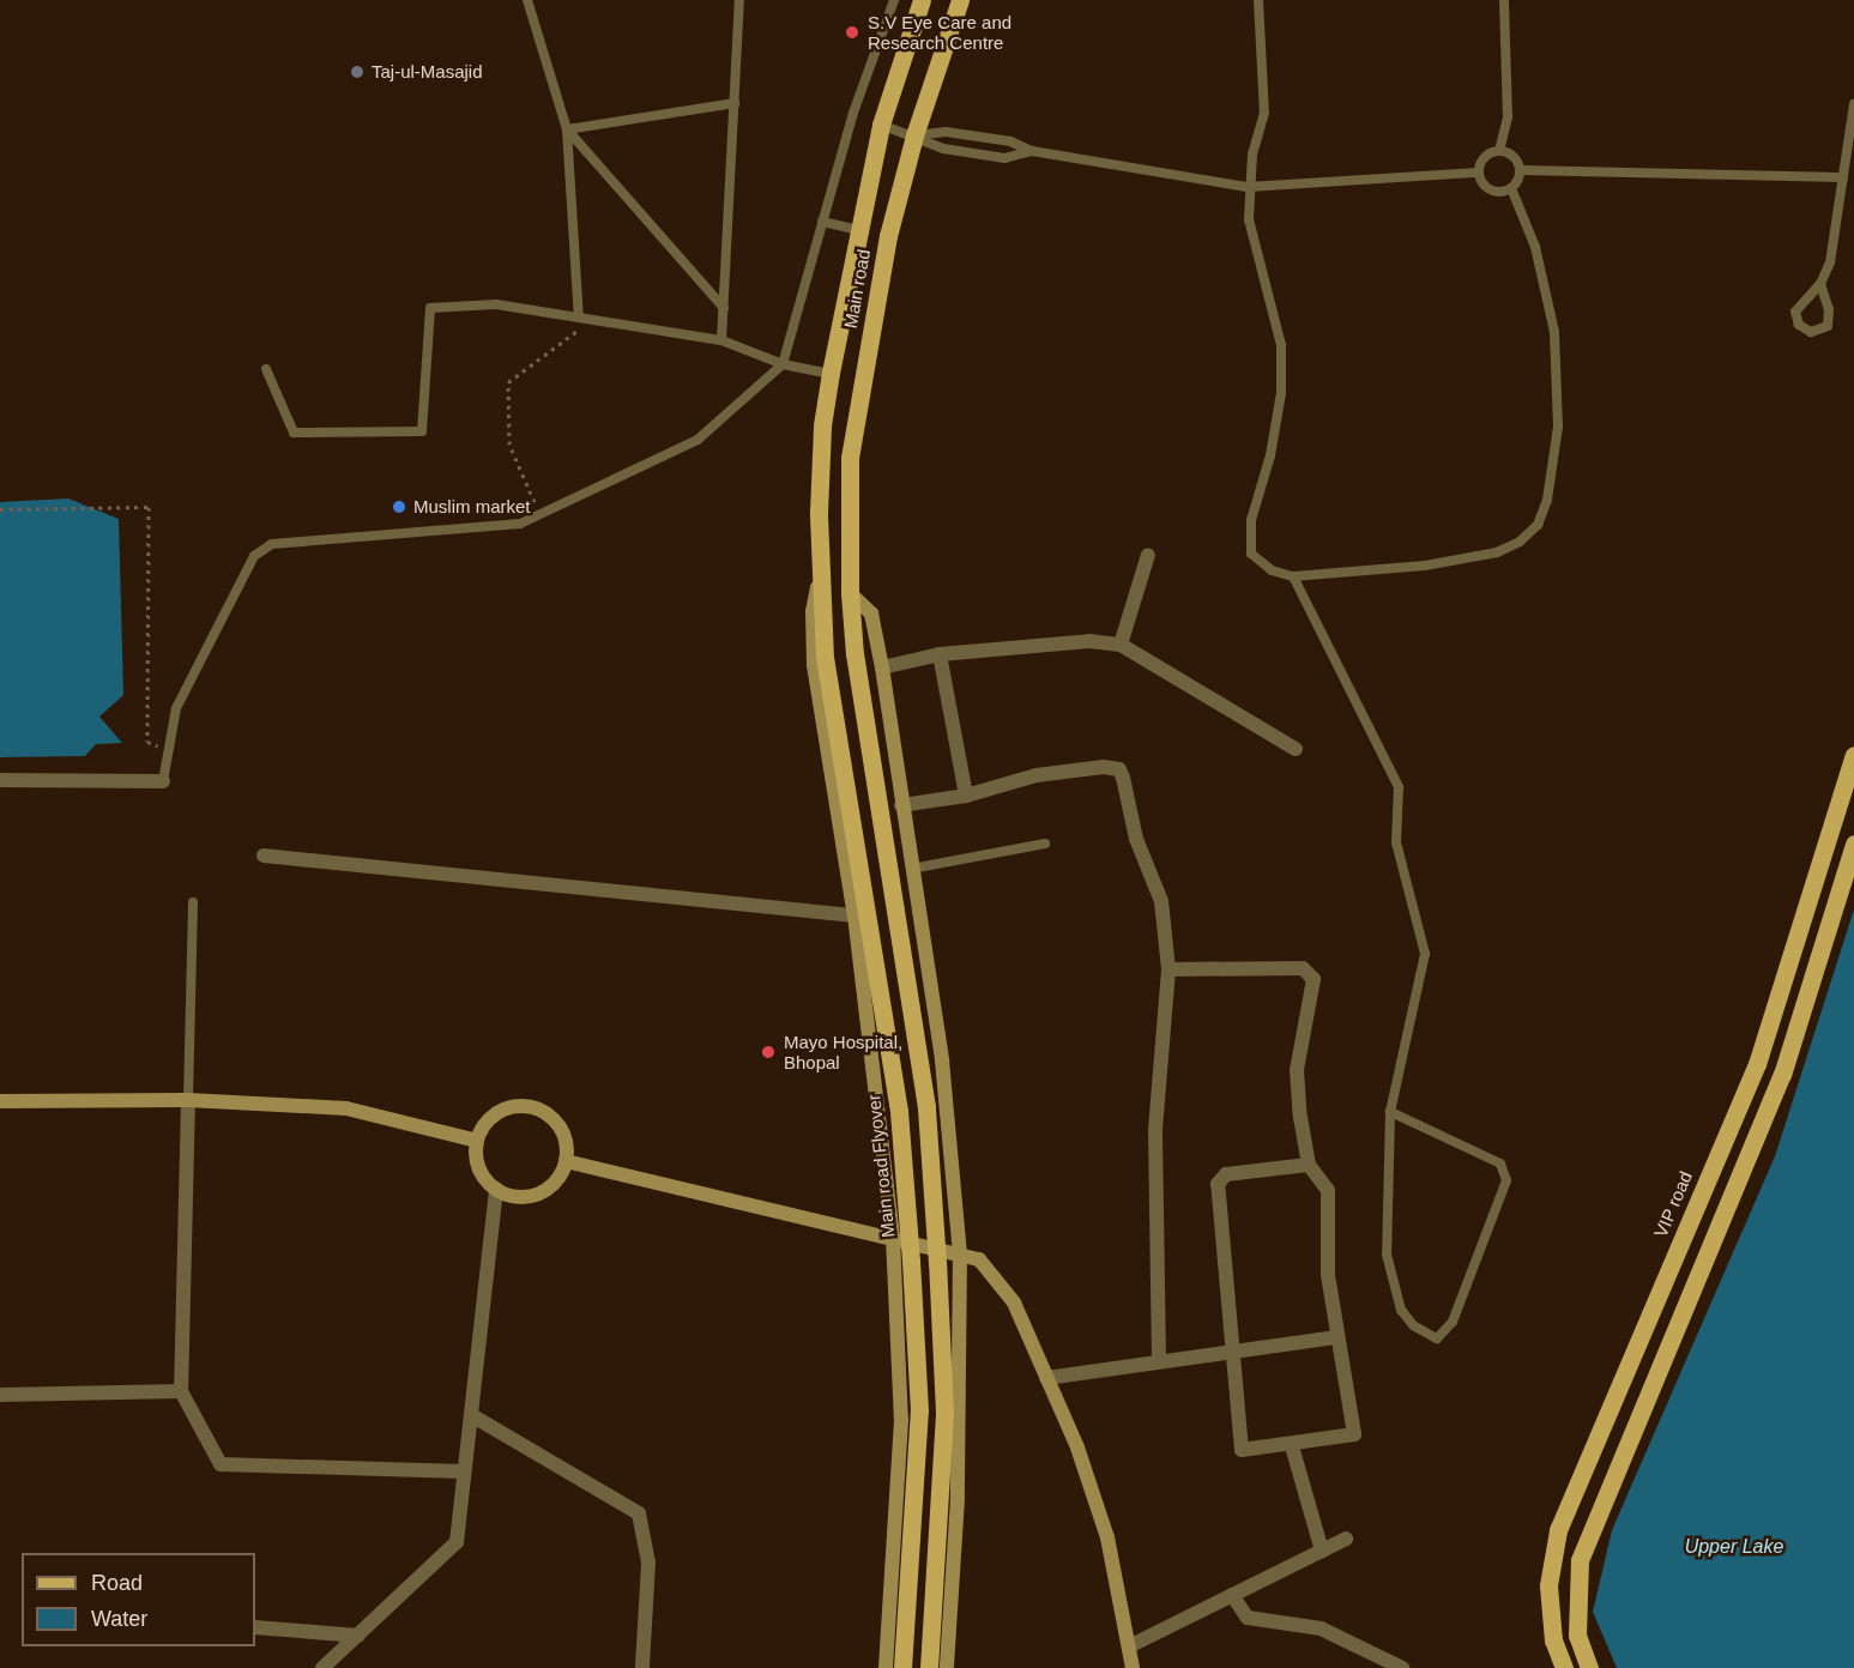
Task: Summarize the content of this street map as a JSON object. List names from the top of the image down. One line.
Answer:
{"streets":{"main road":["Main road","Main road Flyover","VIP road"]},"crossings":[["Main road","Main road Flyover"]],"water":["Upper Lake"],"places":["S.V Eye Care and Research Centre","Taj-ul-Masajid","Muslim market","Mayo Hospital, Bhopal"],"legend":["Road","Water"]}
